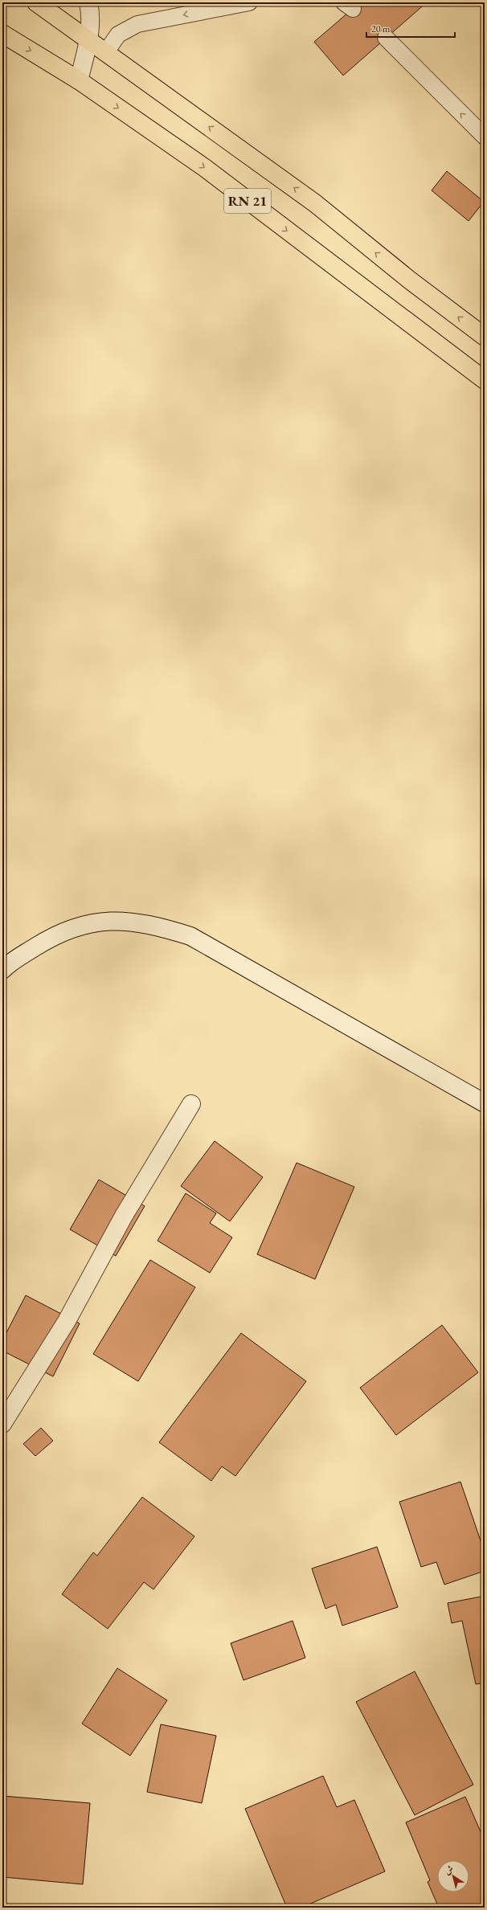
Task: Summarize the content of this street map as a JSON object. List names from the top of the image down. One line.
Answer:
{"streets":{"highway":["RN 21"]},"scale_bar":"20 m","north":"top left"}
